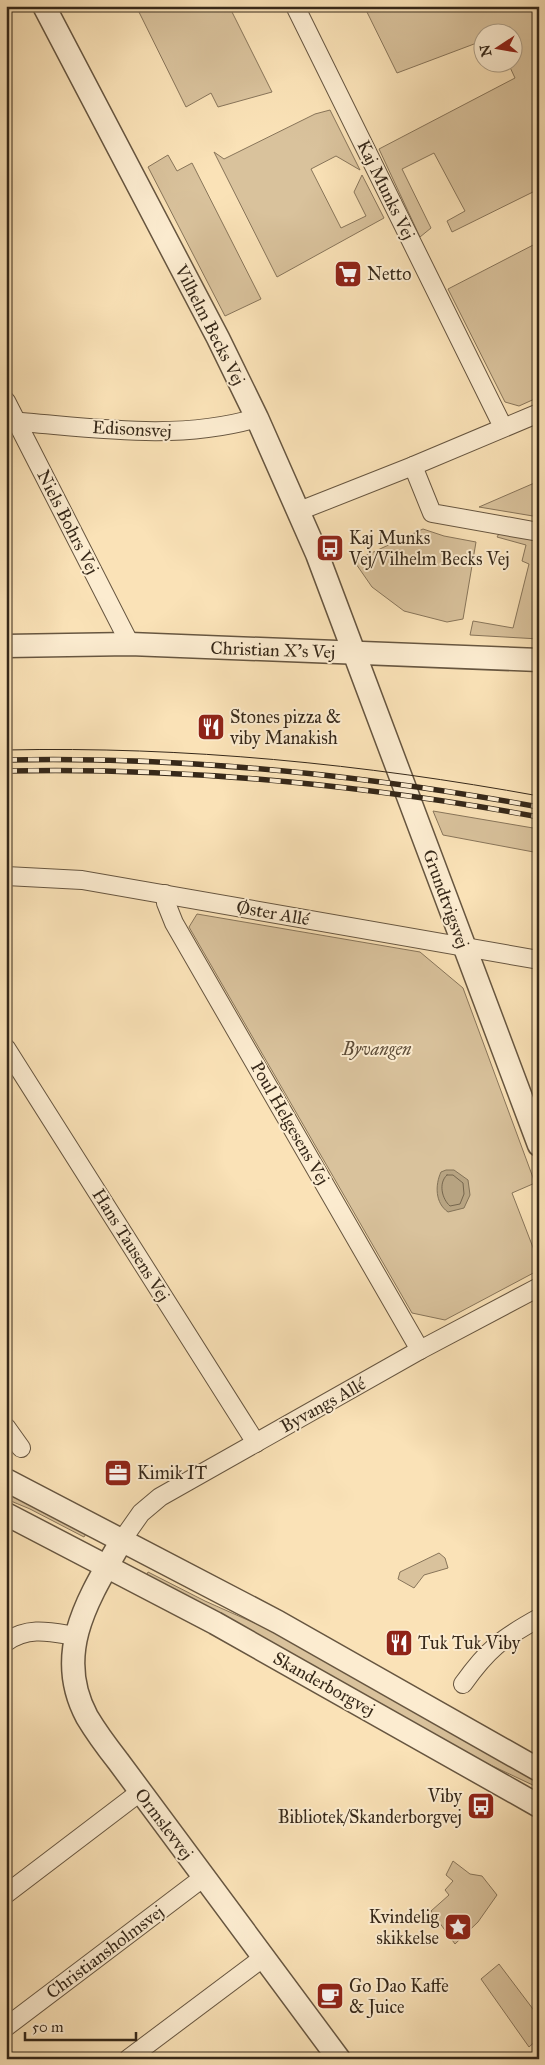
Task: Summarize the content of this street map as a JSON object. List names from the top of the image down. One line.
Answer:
{"streets":{"street":["Kaj Munks Vej","Vilhelm Becks Vej","Edisonsvej","Niels Bohrs Vej","Christian X's Vej","Grundtvigsvej","Øster Allé","Poul Helgesens Vej","Hans Tausens Vej","Byvangs Allé","Skanderborgvej","Ormslevvej","Christiansholmsvej"]},"crossings":[["Vilhelm Becks Vej","Edisonsvej"],["Vilhelm Becks Vej","Christian X's Vej"],["Vilhelm Becks Vej","Grundtvigsvej"],["Edisonsvej","Niels Bohrs Vej"],["Niels Bohrs Vej","Christian X's Vej"],["Christian X's Vej","Grundtvigsvej"],["Grundtvigsvej","Øster Allé"],["Øster Allé","Poul Helgesens Vej"],["Poul Helgesens Vej","Byvangs Allé"],["Hans Tausens Vej","Byvangs Allé"],["Byvangs Allé","Skanderborgvej"],["Skanderborgvej","Ormslevvej"],["Ormslevvej","Christiansholmsvej"]],"parks":["Byvangen"],"places":{"supermarket":["Netto"],"bus stop":["Kaj Munks Vej/Vilhelm Becks Vej","Viby Bibliotek/Skanderborgvej"],"restaurant":["Stones pizza & viby Manakish","Tuk Tuk Viby"],"office":["Kimik IT"],"place":["Kvindelig skikkelse"],"cafe":["Go Dao Kaffe & Juice"]},"scale_bar":"50 m","north":"left"}
